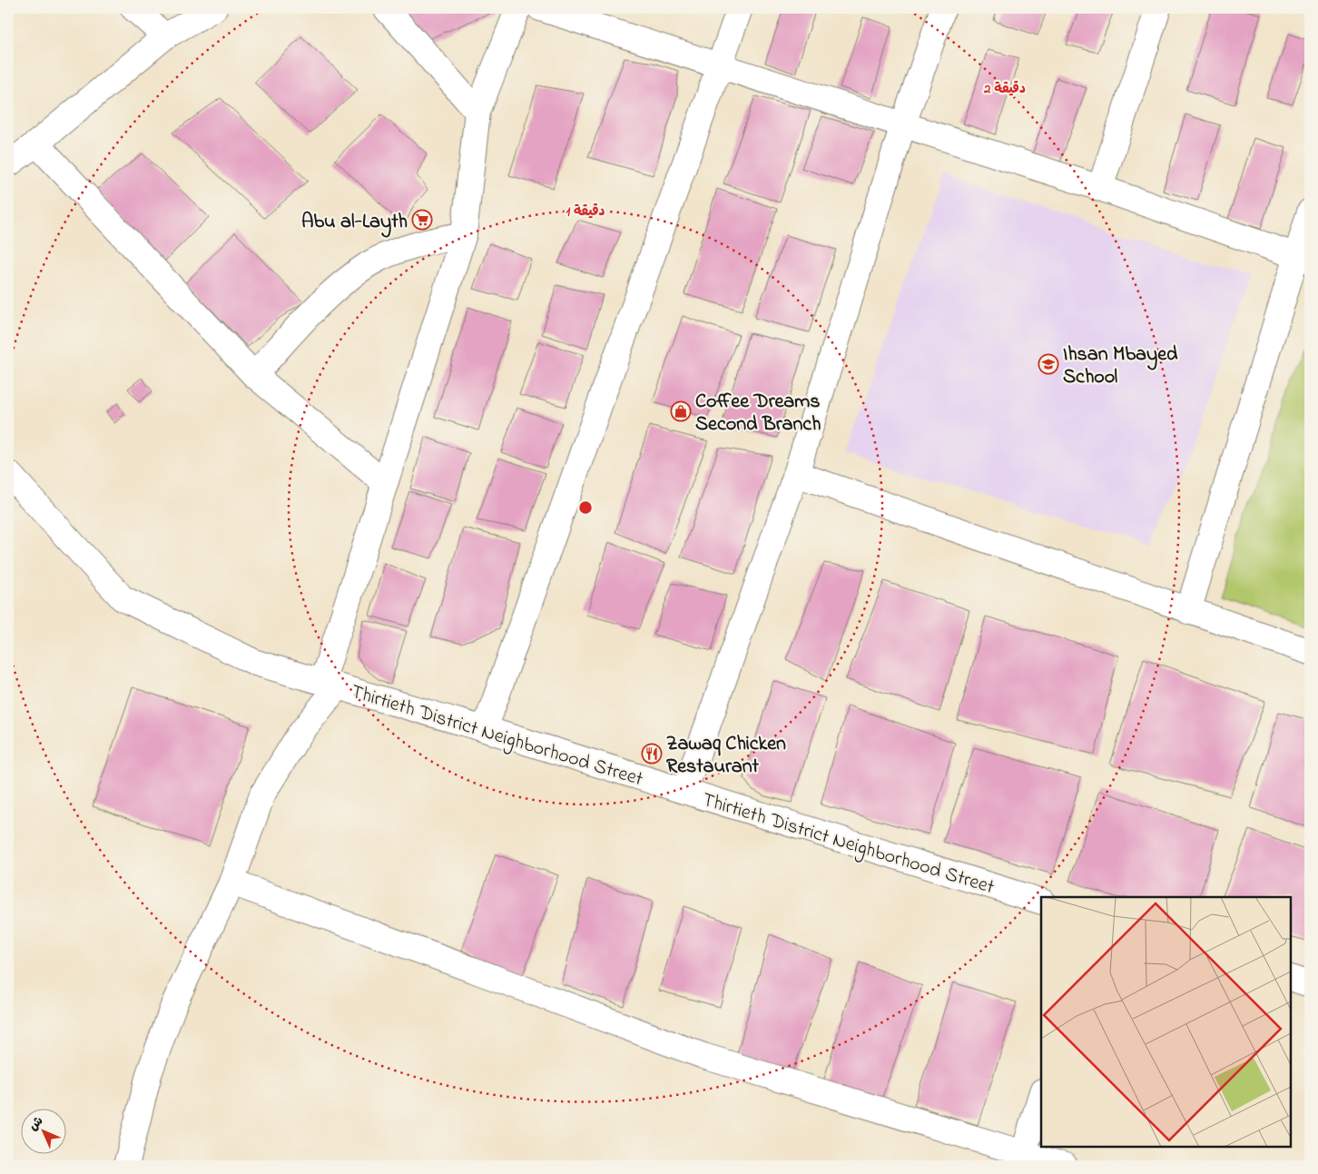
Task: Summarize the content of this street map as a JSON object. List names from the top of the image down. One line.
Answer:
{"streets":{"street":["Thirtieth District Neighborhood Street"]},"places":{"supermarket":["Abu al-Layth"],"school or university":["Ihsan Mbayed School"],"shop":["Coffee Dreams Second Branch"],"restaurant":["Zawaq Chicken Restaurant"]},"north":"top left","rings":["2 دقيقة","1 دقيقة"]}
